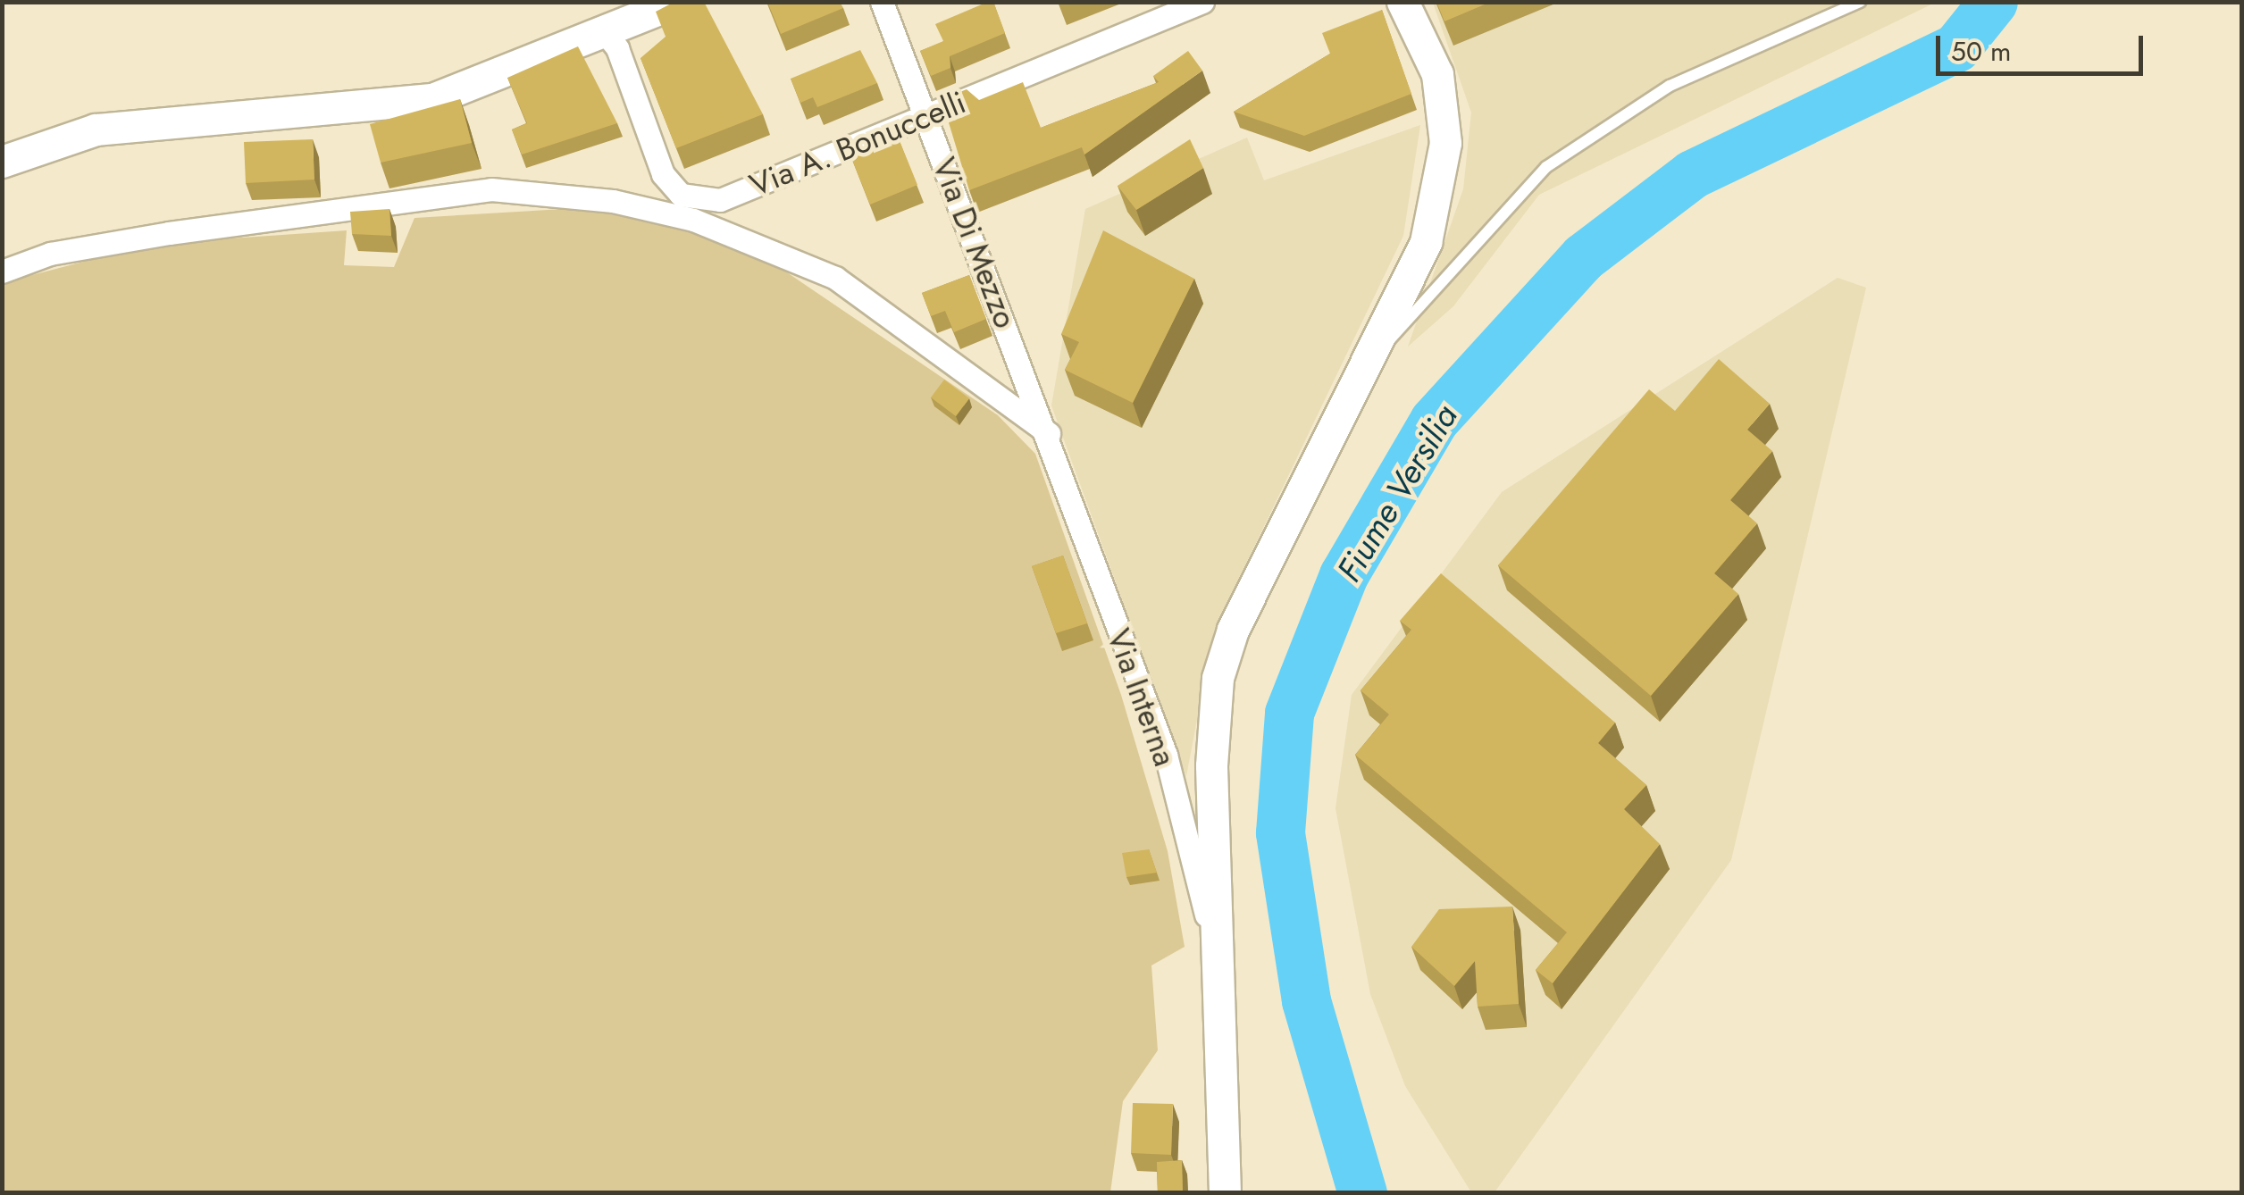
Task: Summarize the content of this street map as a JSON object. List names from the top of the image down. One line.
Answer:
{"streets":{"street":["Via A. Bonuccelli","Via Di Mezzo","Via Interna"]},"crossings":[["Via A. Bonuccelli","Via Di Mezzo"],["Via Di Mezzo","Via Interna"]],"water":["Fiume Versilia"],"scale_bar":"50 m"}
